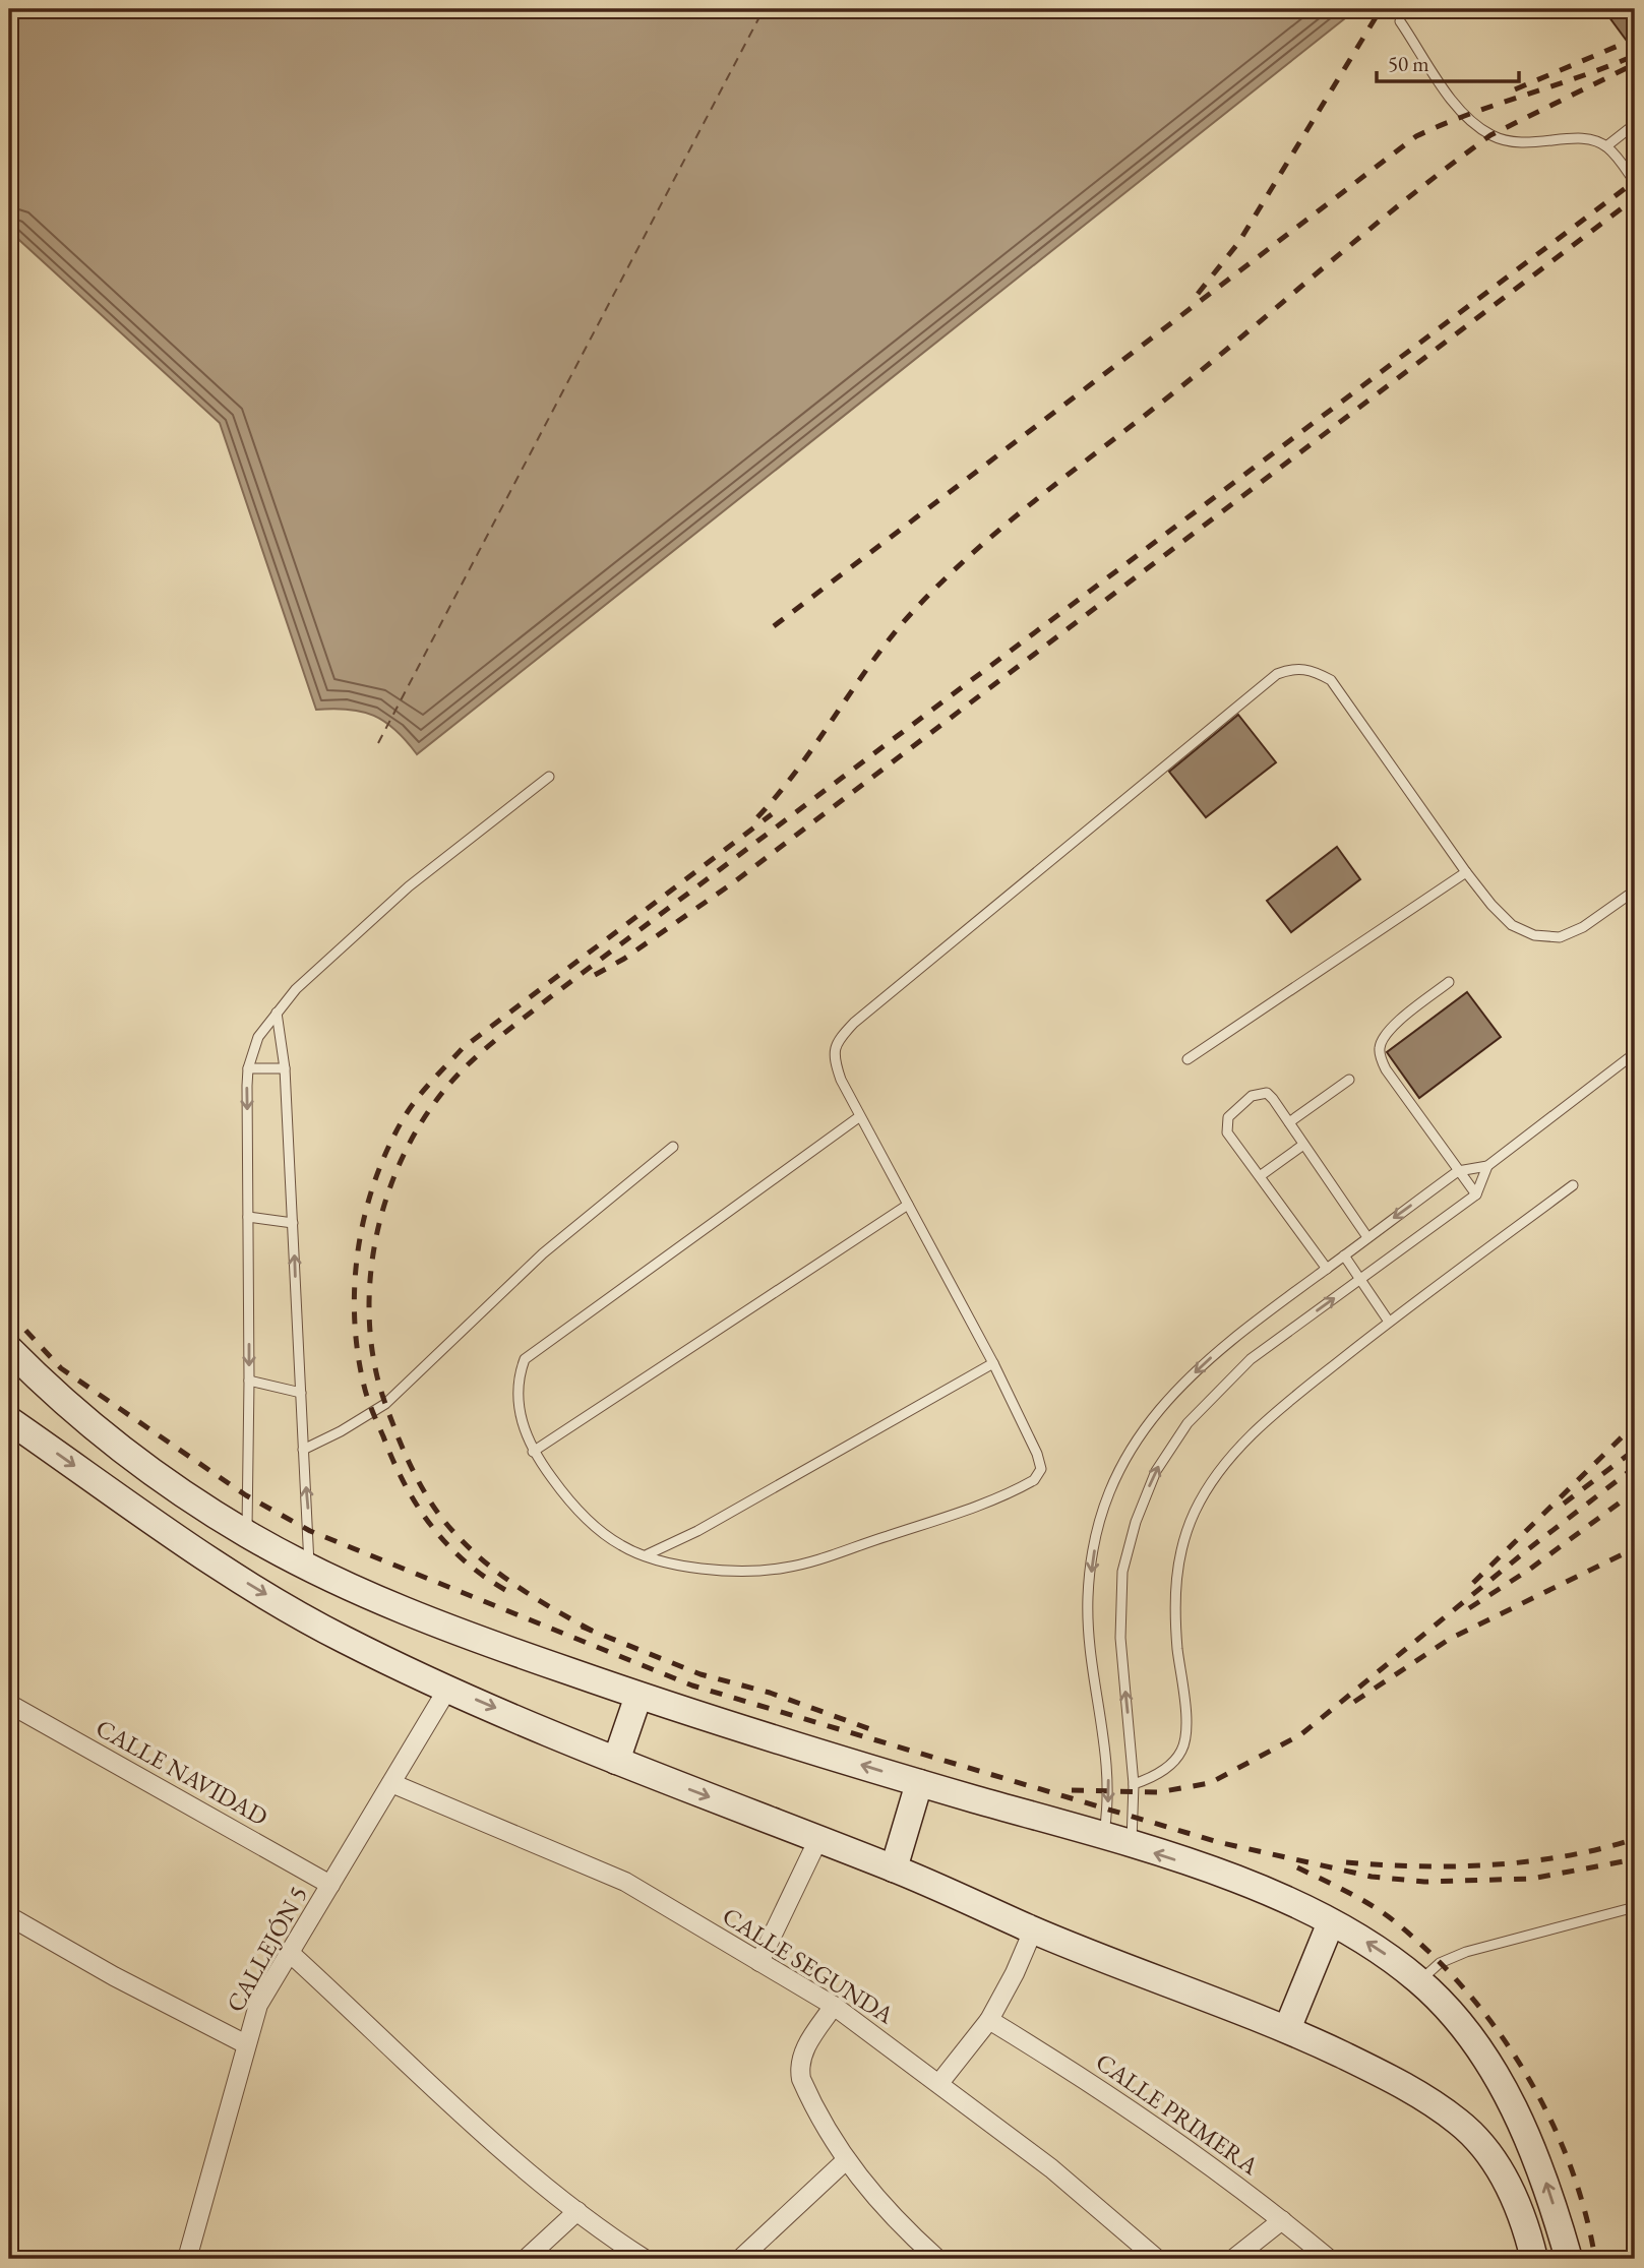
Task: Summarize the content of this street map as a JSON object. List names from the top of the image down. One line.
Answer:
{"streets":{"street":["CALLE NAVIDAD","CALLEJÓN 5","CALLE SEGUNDA","CALLE PRIMERA"]},"crossings":[["CALLE NAVIDAD","CALLEJÓN 5"],["CALLEJÓN 5","CALLE SEGUNDA"]],"scale_bar":"50 m"}
